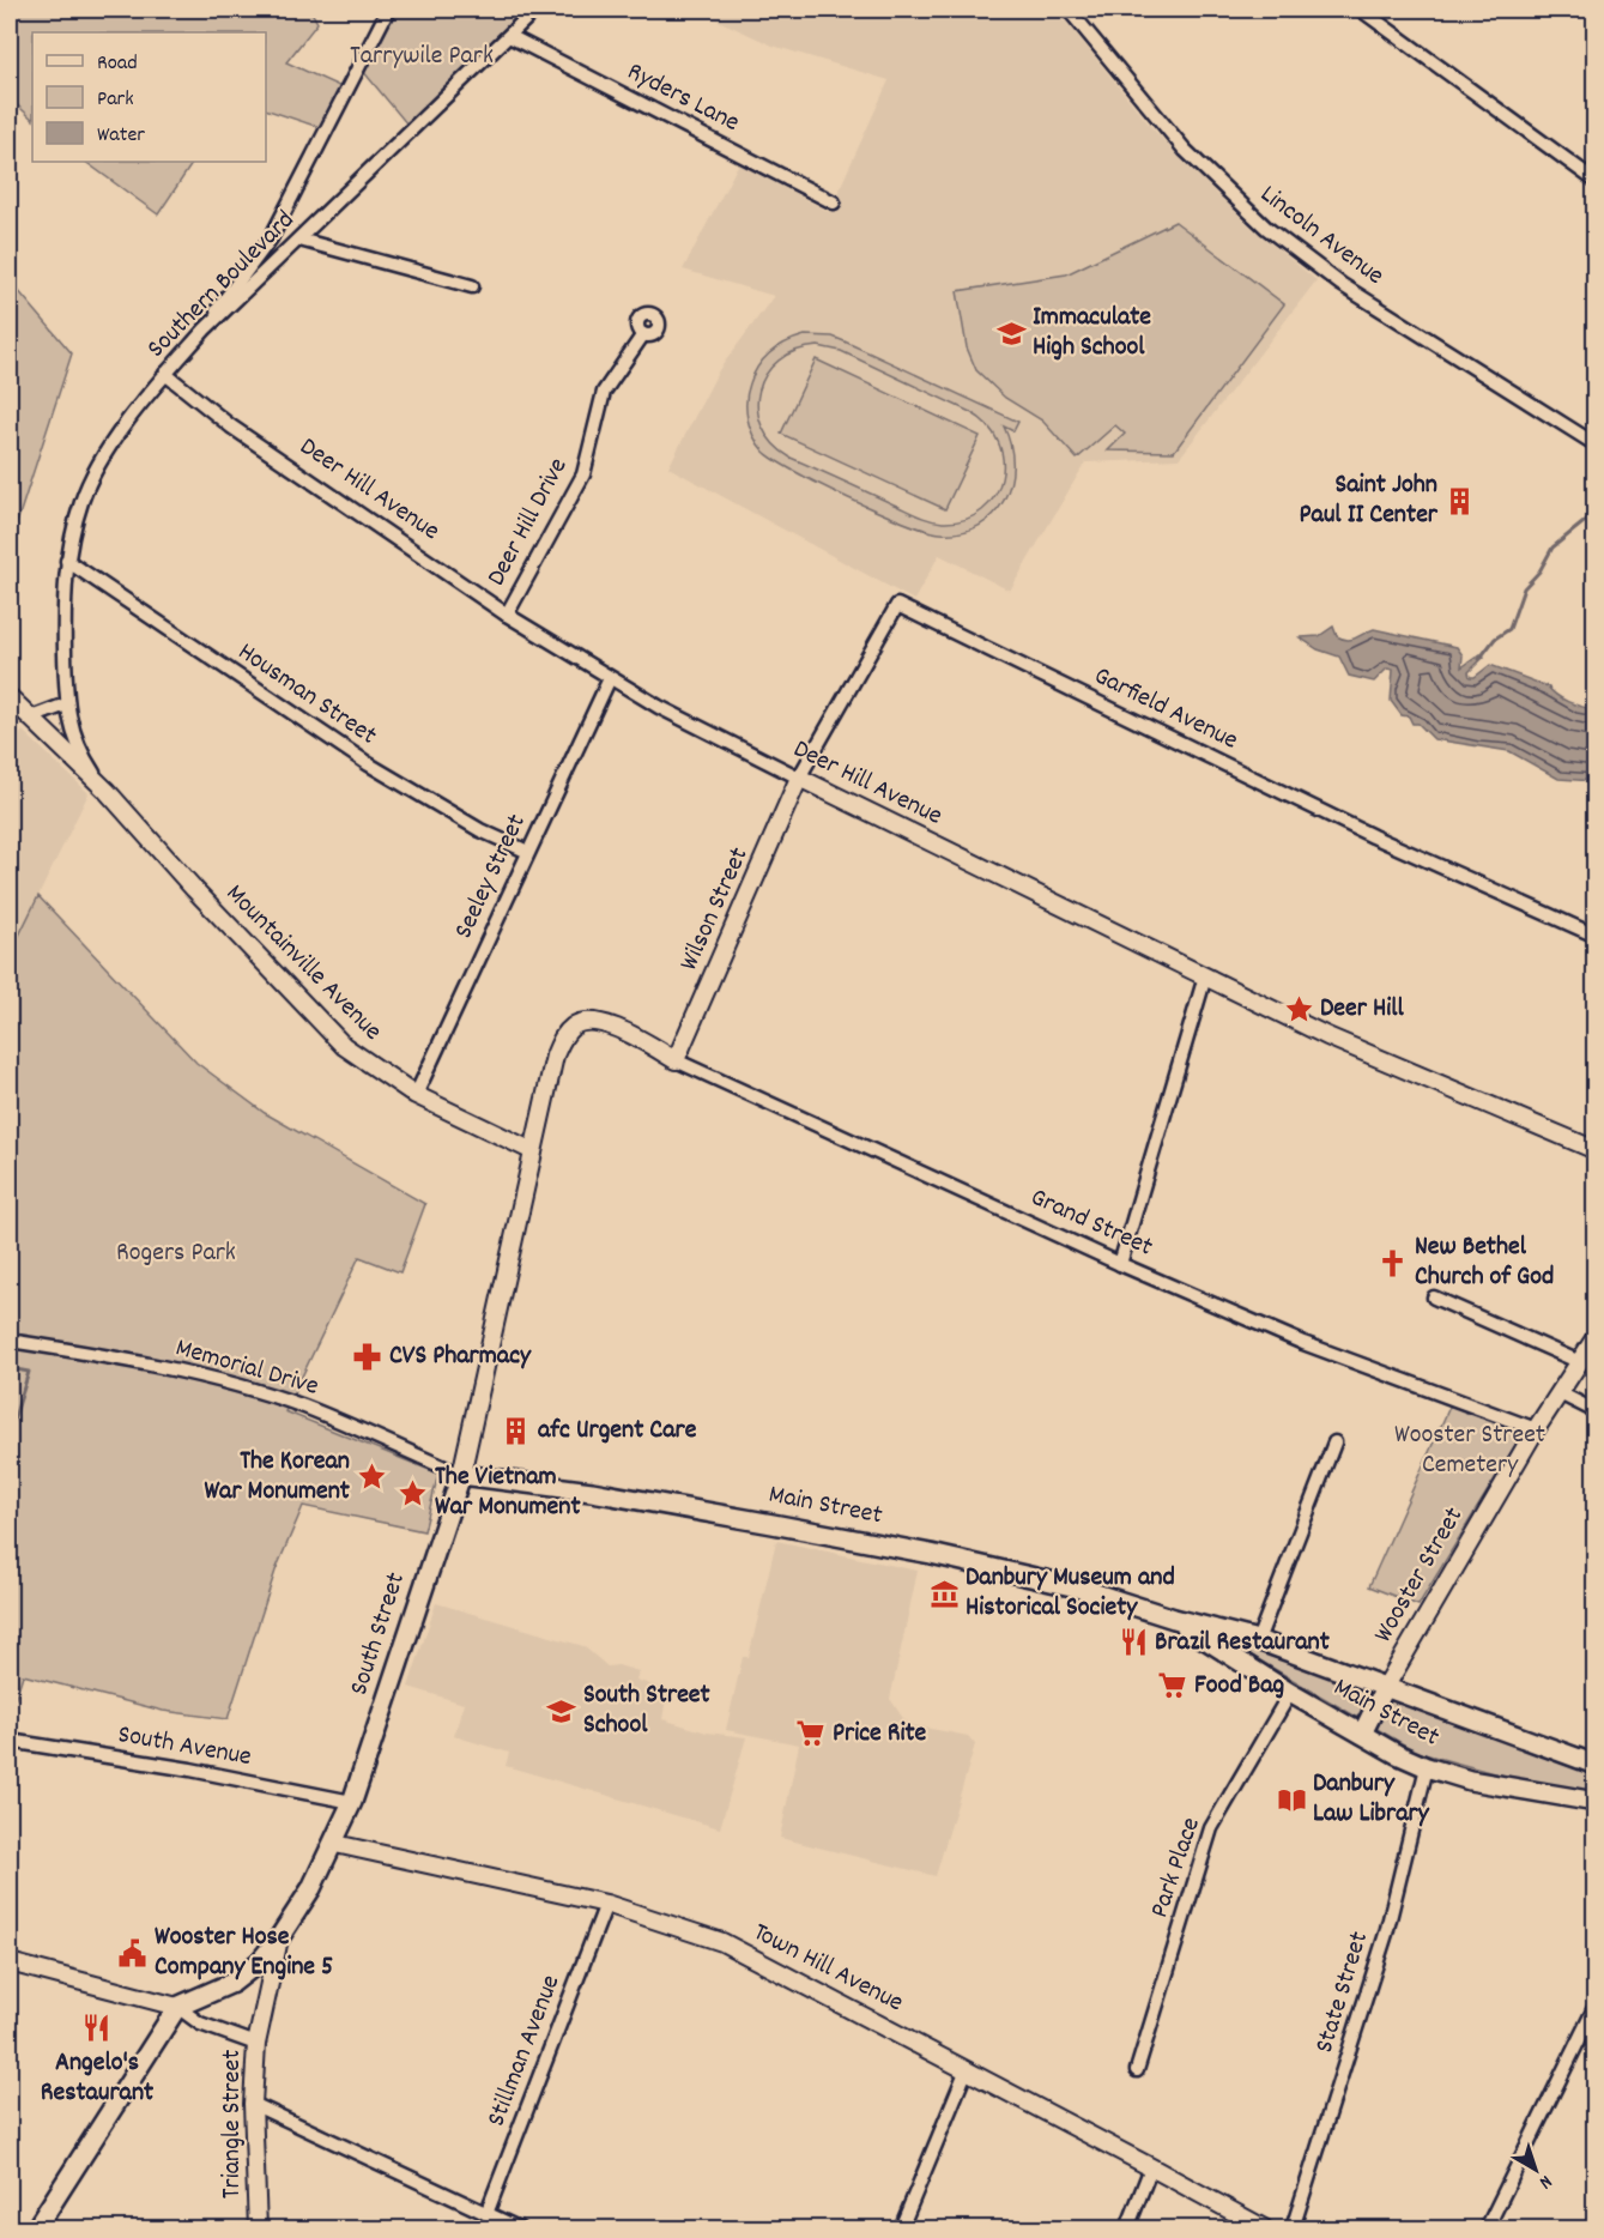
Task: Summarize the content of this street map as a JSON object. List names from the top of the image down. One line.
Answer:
{"streets":{"main road":["Main Street","Wooster Street","South Street"],"street":["Ryders Lane","Lincoln Avenue","Southern Boulevard","Deer Hill Avenue","Deer Hill Drive","Housman Street","Garfield Avenue","Seeley Street","Wilson Street","Mountainville Avenue","Grand Street","Memorial Drive","South Avenue","Park Place","Town Hill Avenue","State Street","Stillman Avenue","Triangle Street"]},"crossings":[["Ryders Lane","Southern Boulevard"],["Southern Boulevard","Deer Hill Avenue"],["Southern Boulevard","Housman Street"],["Southern Boulevard","Mountainville Avenue"],["Deer Hill Avenue","Deer Hill Drive"],["Deer Hill Avenue","Garfield Avenue"],["Deer Hill Avenue","Seeley Street"],["Deer Hill Avenue","Wilson Street"],["Housman Street","Seeley Street"],["Garfield Avenue","Wilson Street"],["Seeley Street","Mountainville Avenue"],["Wilson Street","Grand Street"],["Mountainville Avenue","South Street"],["Grand Street","Wooster Street"],["Grand Street","South Street"],["Memorial Drive","Main Street"],["Memorial Drive","South Street"],["Main Street","Wooster Street"],["Main Street","South Street"],["Main Street","Park Place"],["Main Street","State Street"],["South Street","South Avenue"],["South Street","Town Hill Avenue"],["South Street","Triangle Street"],["Town Hill Avenue","Stillman Avenue"]],"parks":["Tarrywile Park","Rogers Park","Wooster Street Cemetery"],"places":{"school or university":["Immaculate High School","South Street School"],"building":["Saint John Paul II Center","afc Urgent Care"],"place":["Deer Hill","The Korean War Monument","The Vietnam War Monument"],"church":["New Bethel Church of God"],"pharmacy":["CVS Pharmacy"],"museum":["Danbury Museum and Historical Society"],"restaurant":["Brazil Restaurant","Angelo's Restaurant"],"supermarket":["Food Bag","Price Rite"],"library":["Danbury Law Library"],"public building":["Wooster Hose Company Engine 5"]},"legend":["Road","Park","Water"],"north":"bottom right"}
